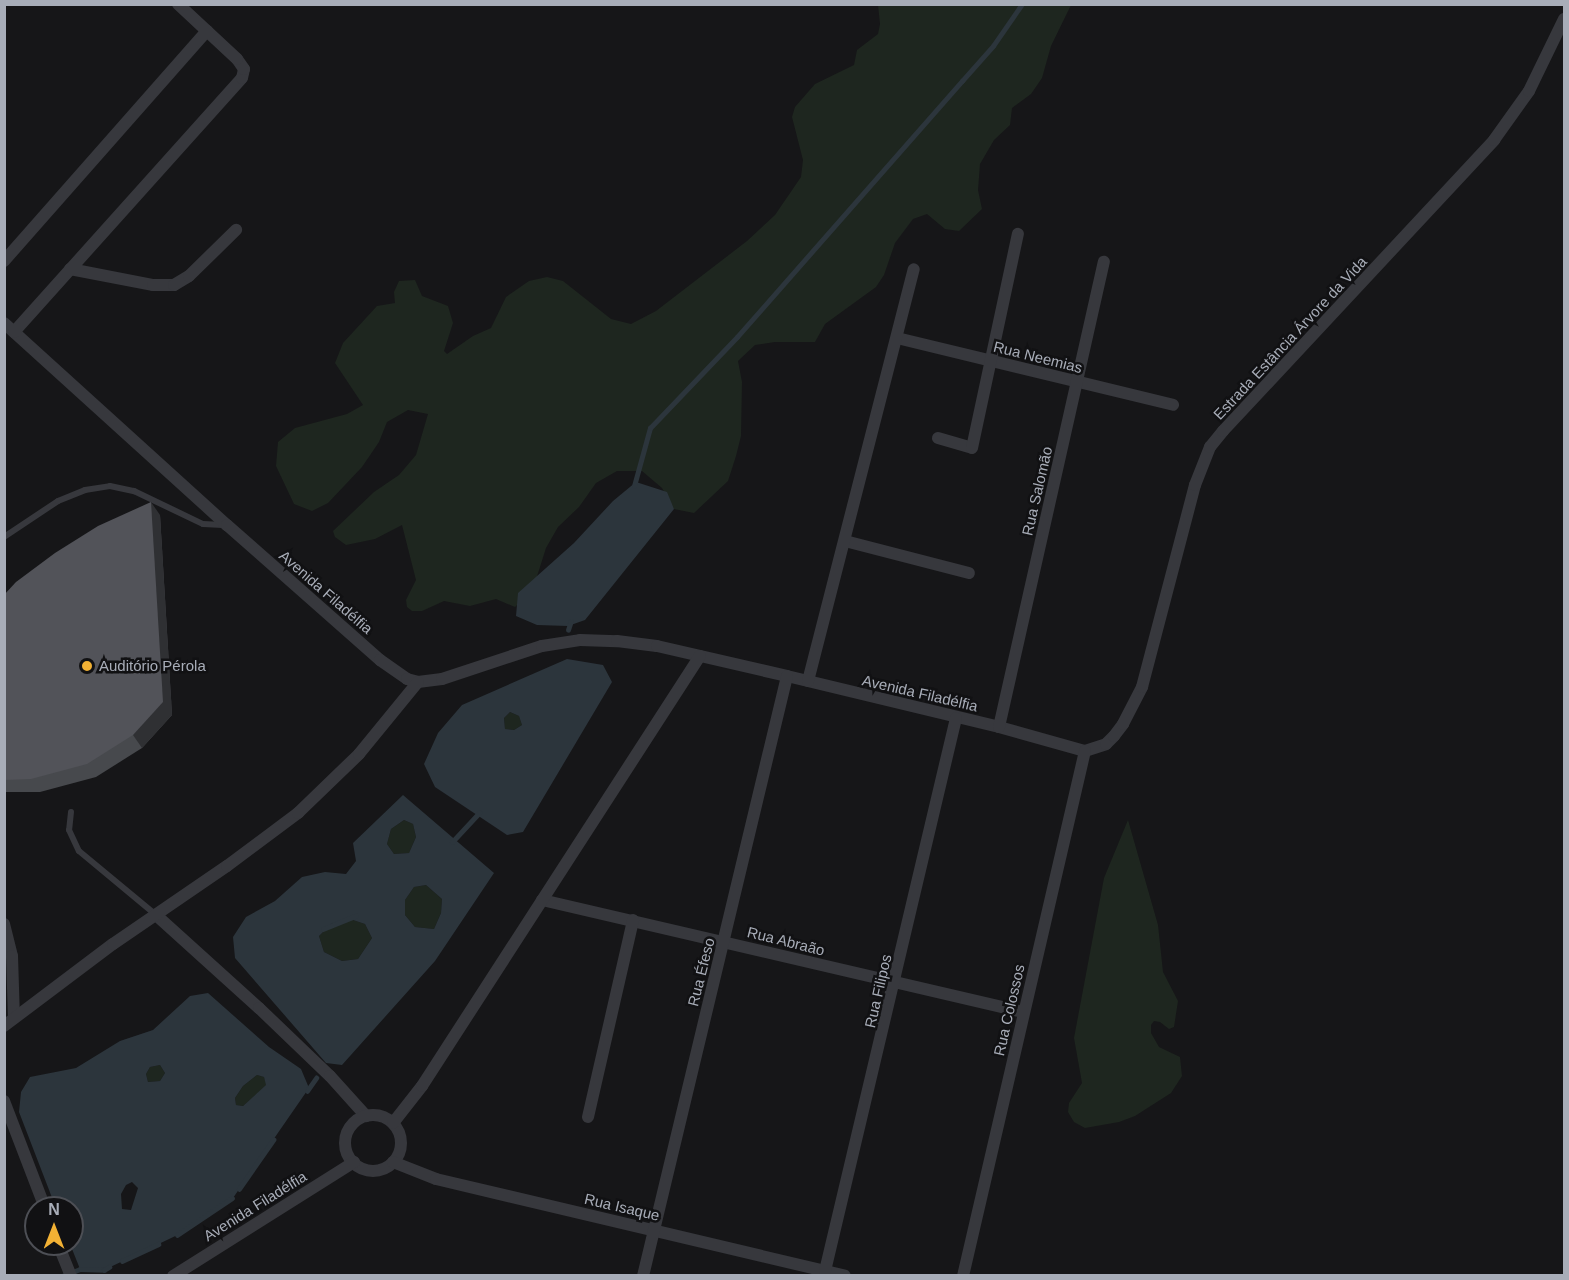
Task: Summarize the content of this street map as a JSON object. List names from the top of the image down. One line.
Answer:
{"streets":{"street":["Estrada Estância Árvore da Vida","Rua Neemias","Rua Salomão","Avenida Filadélfia","Rua Abraão","Rua Éfeso","Rua Filipos","Rua Colossos","Rua Isaque"]},"crossings":[["Estrada Estância Árvore da Vida","Avenida Filadélfia"],["Estrada Estância Árvore da Vida","Rua Colossos"],["Rua Neemias","Rua Salomão"],["Rua Salomão","Avenida Filadélfia"],["Avenida Filadélfia","Rua Éfeso"],["Avenida Filadélfia","Rua Filipos"],["Avenida Filadélfia","Rua Colossos"],["Avenida Filadélfia","Rua Isaque"],["Rua Abraão","Rua Éfeso"],["Rua Abraão","Rua Filipos"],["Rua Abraão","Rua Colossos"],["Rua Éfeso","Rua Isaque"],["Rua Filipos","Rua Isaque"]],"places":["Auditório Pérola"],"north":"top"}
